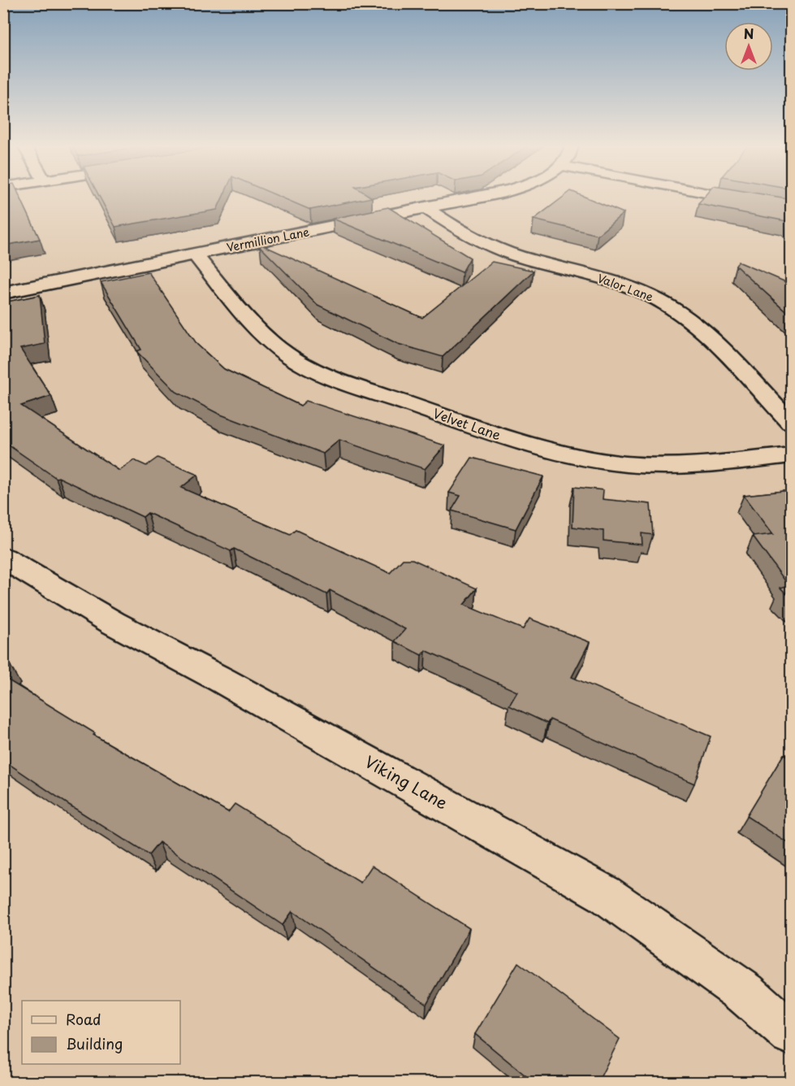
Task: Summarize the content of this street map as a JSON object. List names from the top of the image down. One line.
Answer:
{"streets":{"street":["Vermillion Lane","Valor Lane","Velvet Lane","Viking Lane"]},"crossings":[["Vermillion Lane","Valor Lane"],["Vermillion Lane","Velvet Lane"]],"legend":["Road","Building"],"north":"top"}
